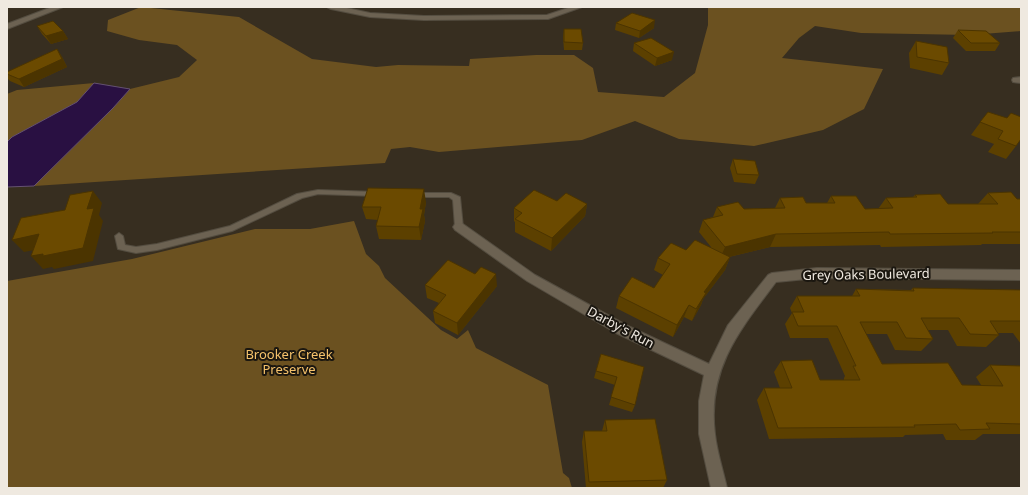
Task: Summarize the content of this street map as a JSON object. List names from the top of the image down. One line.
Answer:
{"streets":{"street":["Grey Oaks Boulevard","Darby's Run"]},"crossings":[["Grey Oaks Boulevard","Darby's Run"]],"parks":["Brooker Creek Preserve"]}
